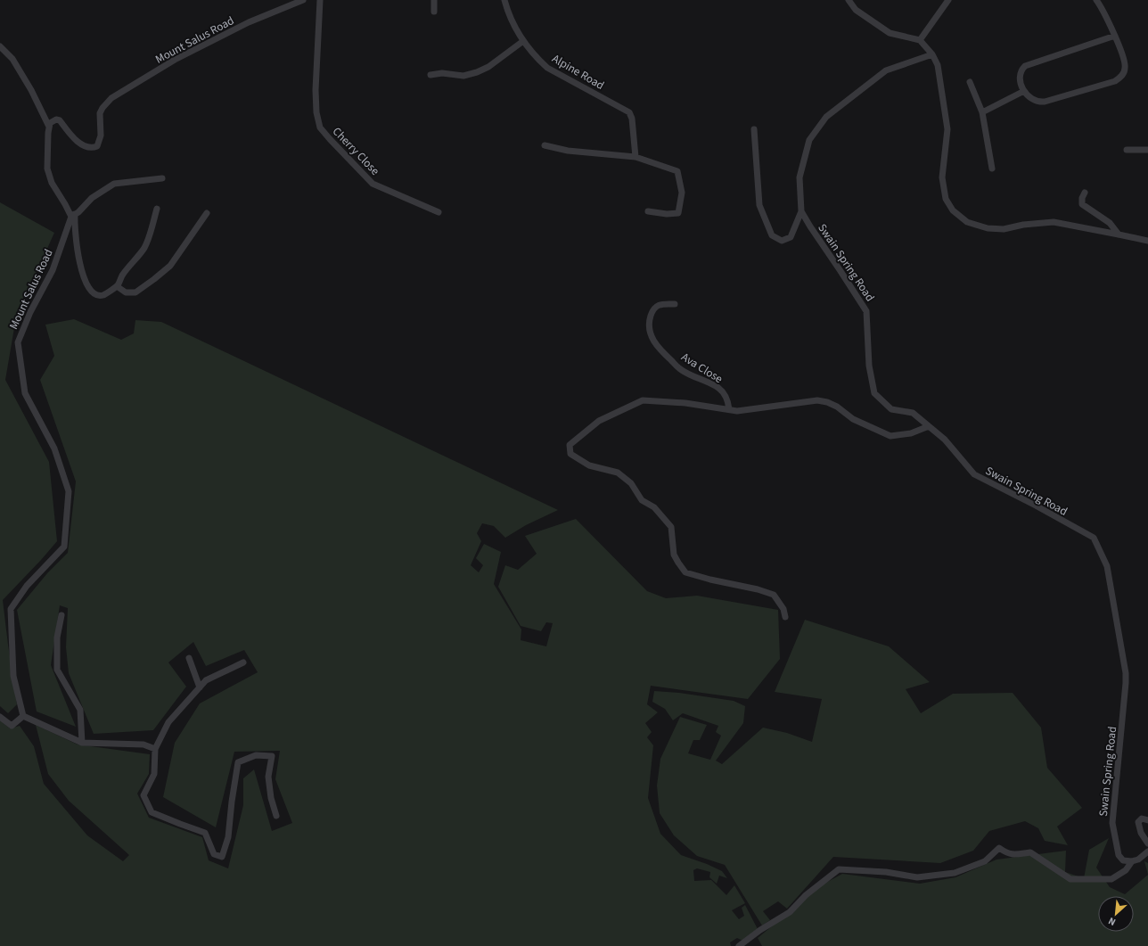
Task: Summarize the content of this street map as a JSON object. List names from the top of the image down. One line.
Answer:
{"streets":{"street":["Mount Salus Road","Alpine Road","Cherry Close","Swain Spring Road","Ava Close"]},"north":"bottom left"}
